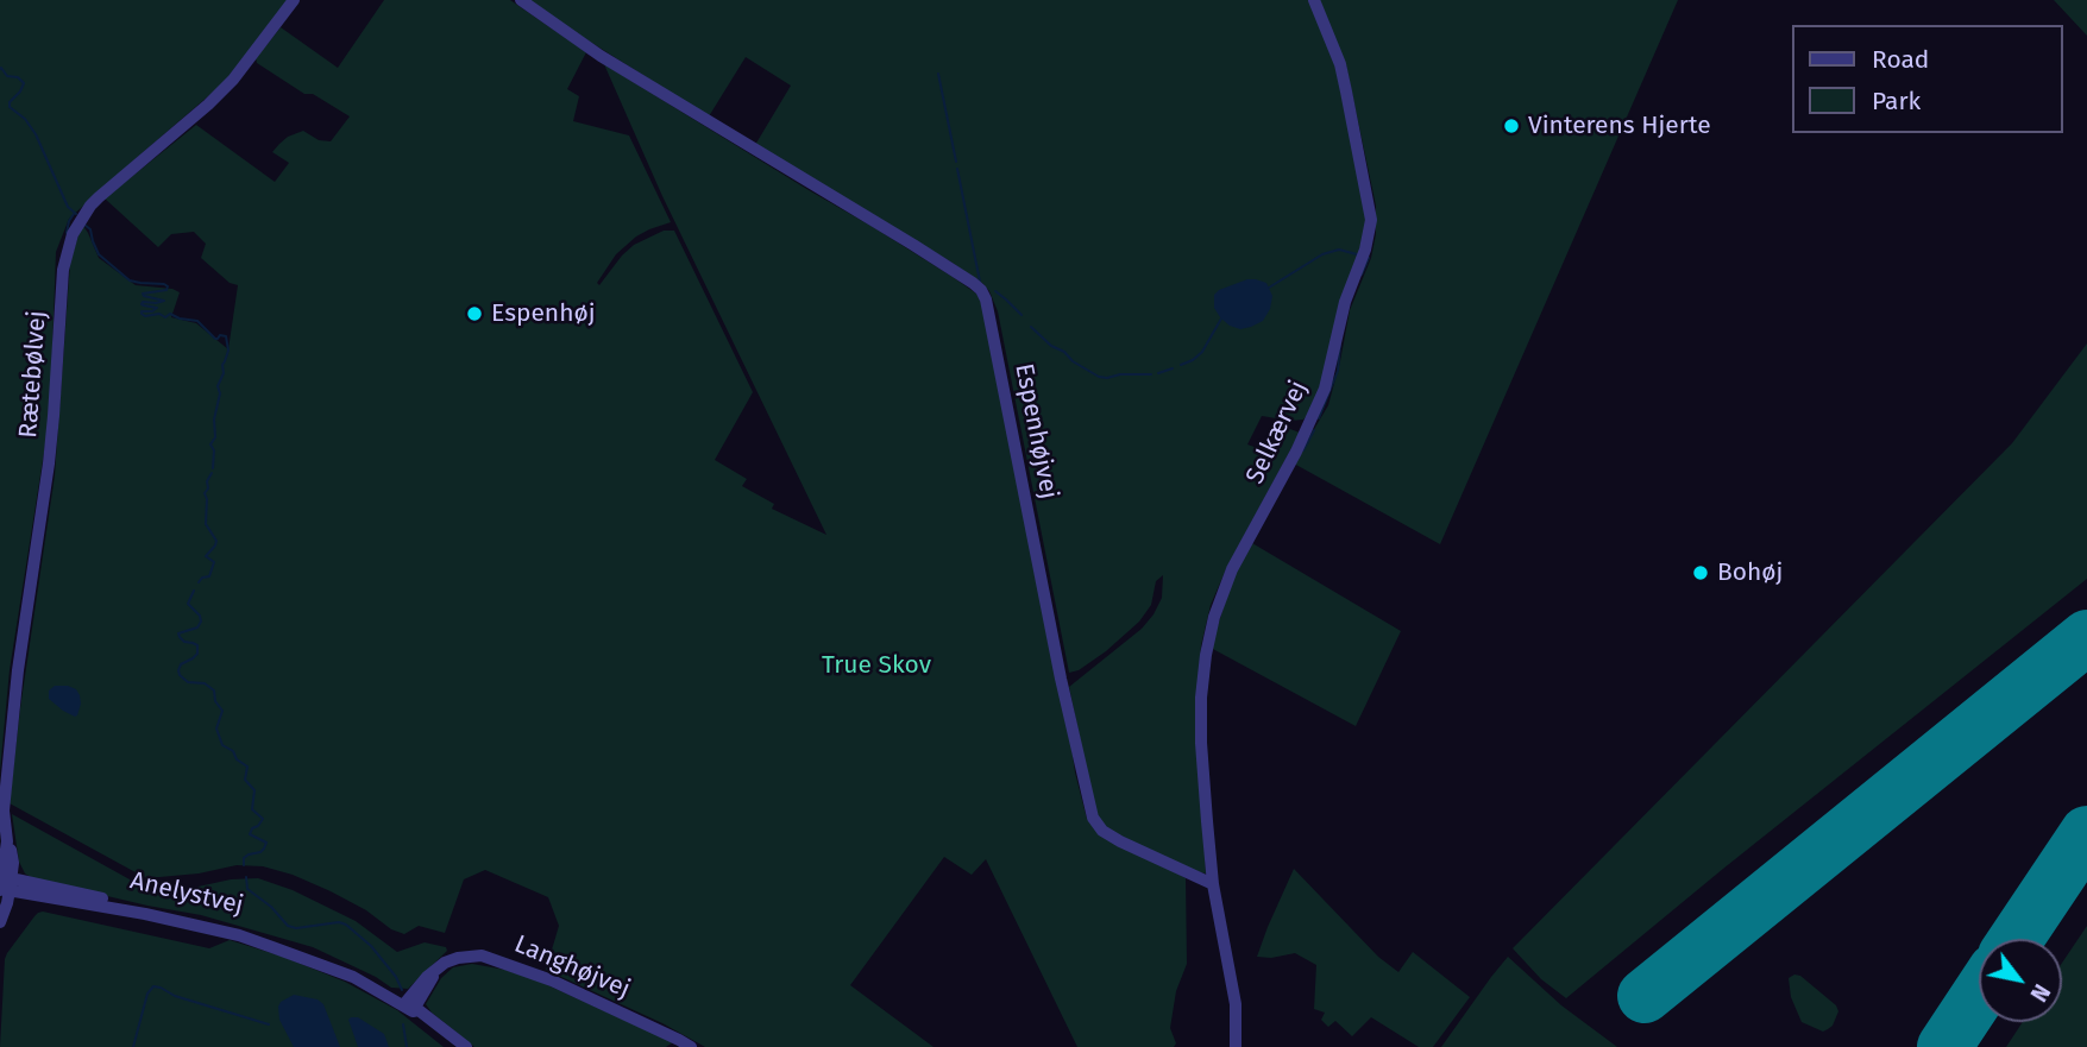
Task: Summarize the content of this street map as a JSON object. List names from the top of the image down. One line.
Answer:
{"streets":{"street":["Rætebølvej","Espenhøjvej","Selkærvej","Anelystvej","Langhøjvej"]},"crossings":[["Rætebølvej","Anelystvej"],["Espenhøjvej","Selkærvej"],["Anelystvej","Langhøjvej"]],"parks":["True Skov"],"places":["Vinterens Hjerte","Espenhøj","Bohøj"],"legend":["Road","Park"],"north":"bottom right"}
